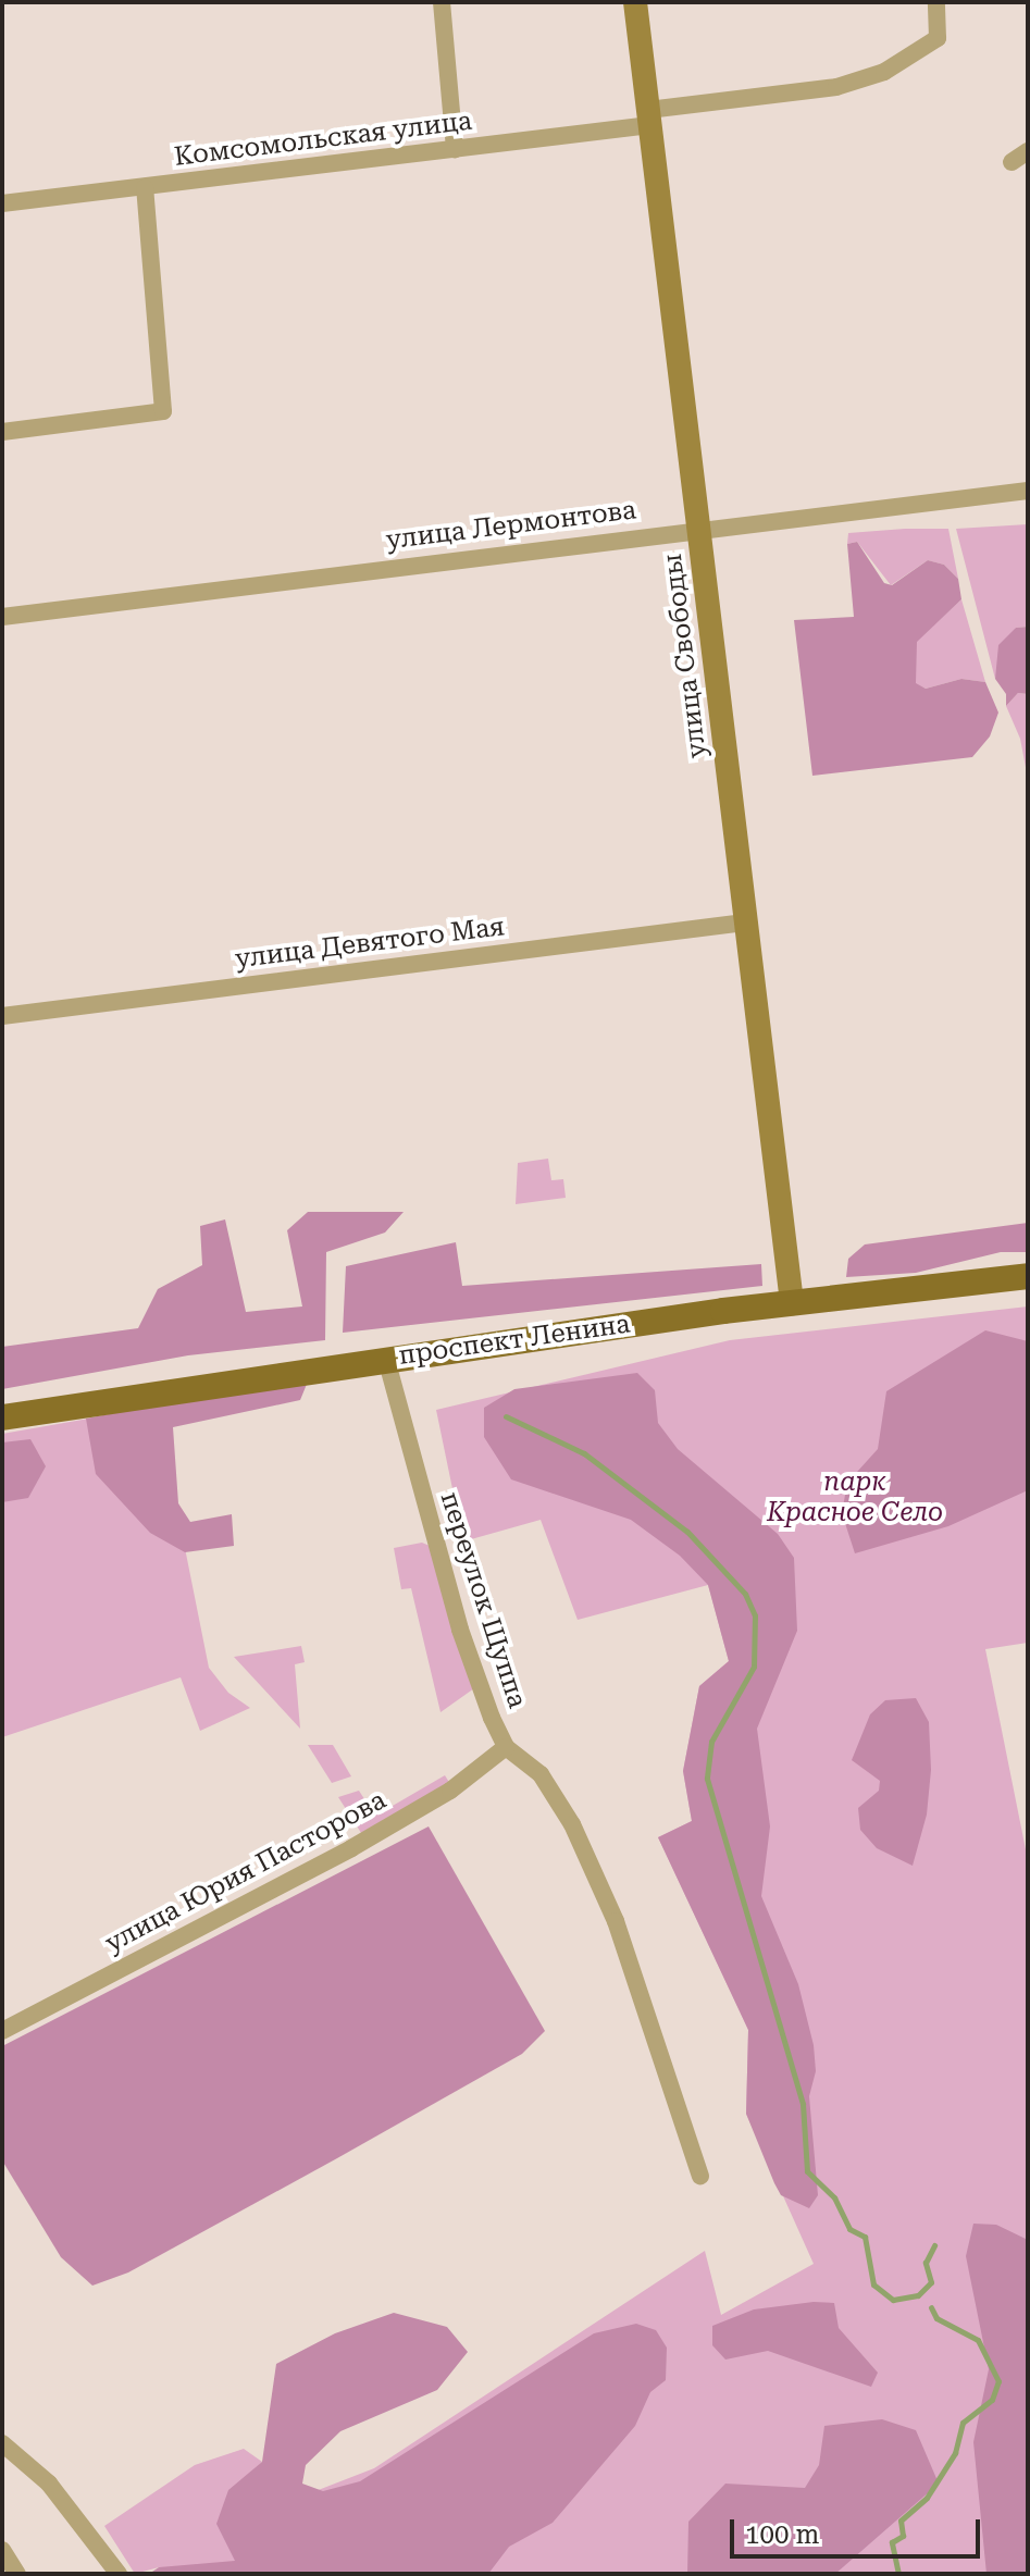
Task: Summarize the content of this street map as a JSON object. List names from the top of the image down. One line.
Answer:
{"streets":{"main road":["улица Свободы","проспект Ленина"],"street":["Комсомольская улица","улица Лермонтова","улица Девятого Мая","переулок Щуппа","улица Юрия Пасторова"]},"crossings":[["Комсомольская улица","улица Свободы"],["улица Лермонтова","улица Свободы"],["улица Свободы","улица Девятого Мая"],["улица Свободы","проспект Ленина"],["проспект Ленина","переулок Щуппа"],["переулок Щуппа","улица Юрия Пасторова"]],"parks":["парк Красное Село"],"scale_bar":"100 m"}
